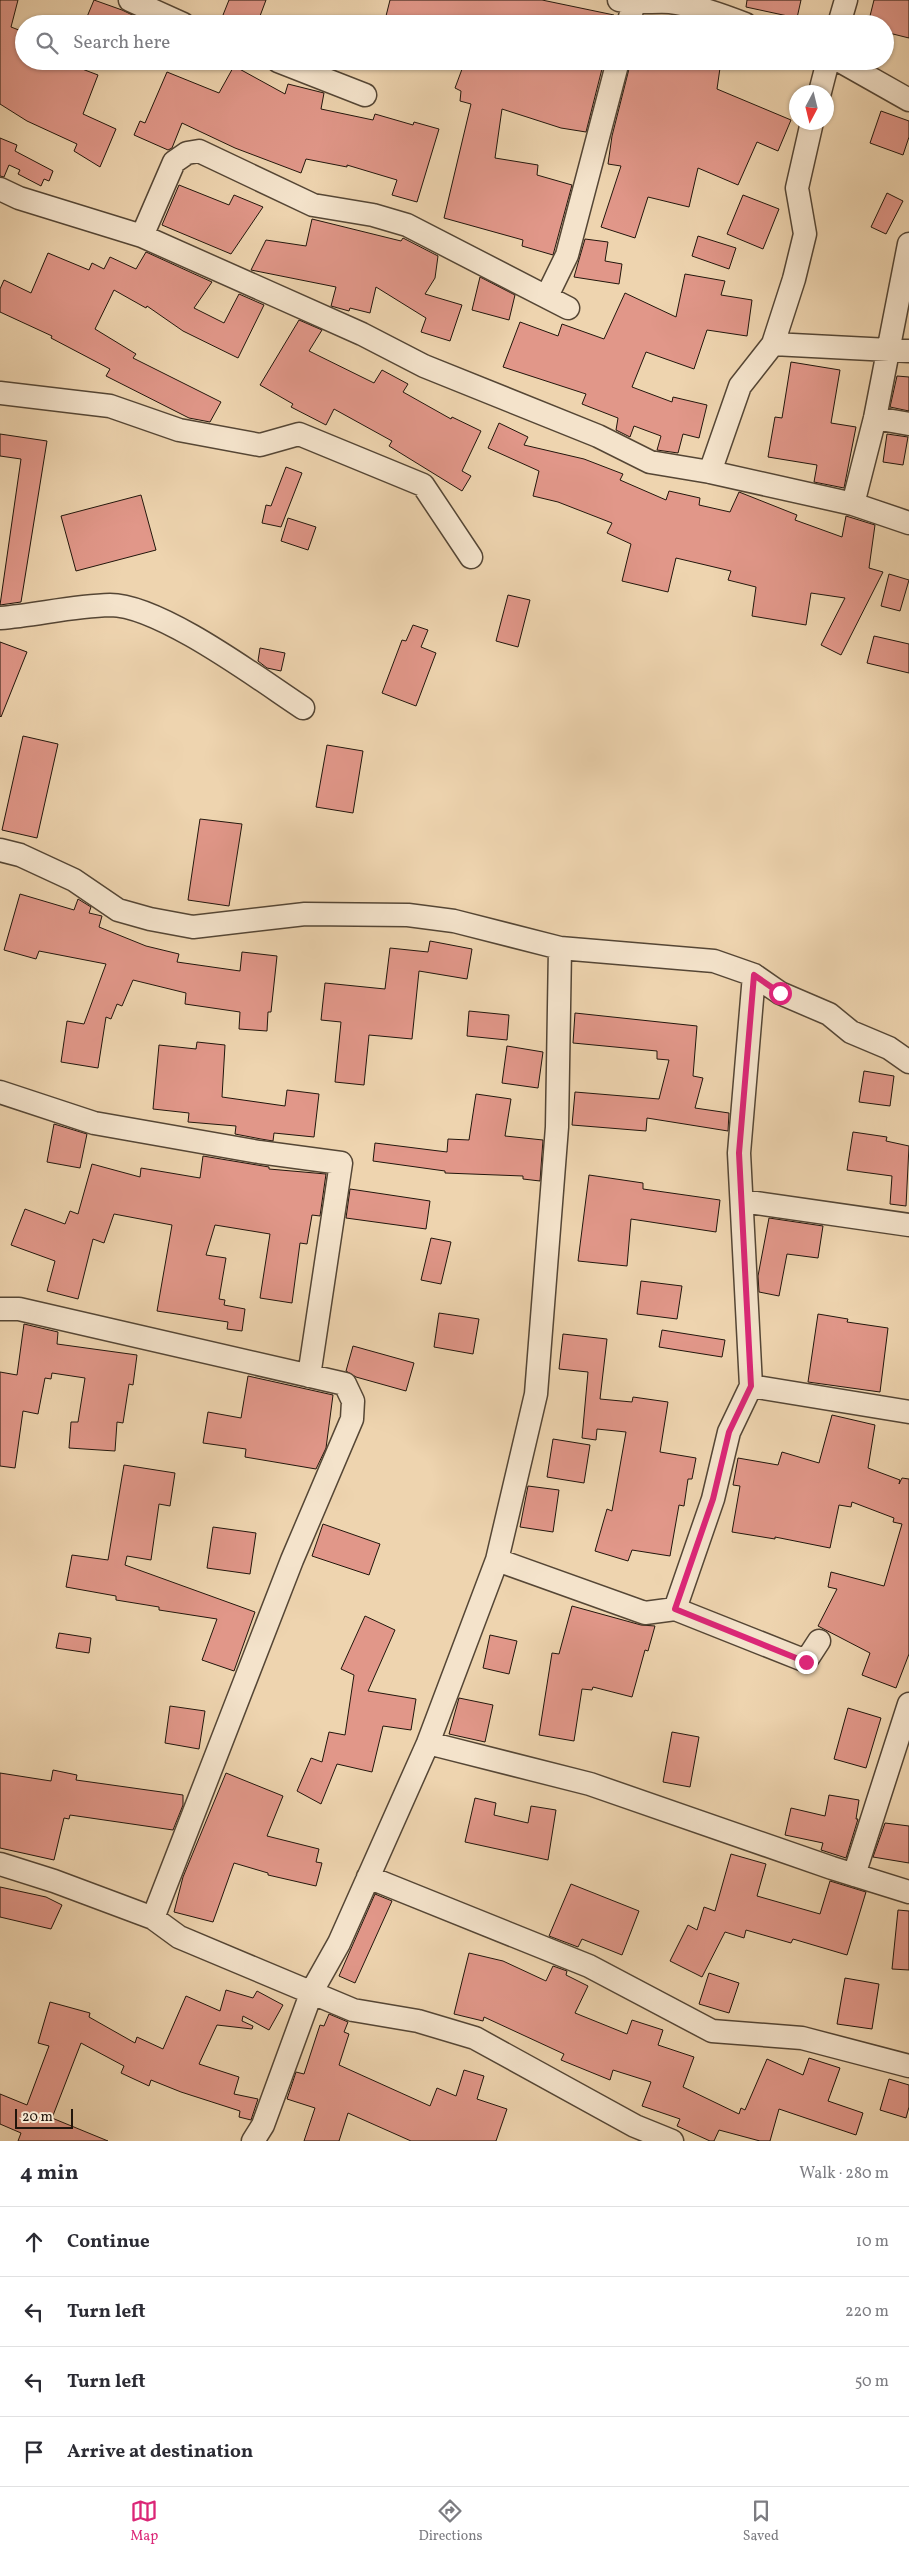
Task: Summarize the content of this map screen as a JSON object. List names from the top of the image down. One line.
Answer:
{"scale_bar":"20 m","north":"bottom","page":{"search":"Search here","scale":"20 m","heading":["4 min","Walk · 280 m"],"list":[["Continue","10 m"],["Turn left","220 m"],["Turn left","50 m"],"Arrive at destination"],"nav":["Map","Directions","Saved"]}}
